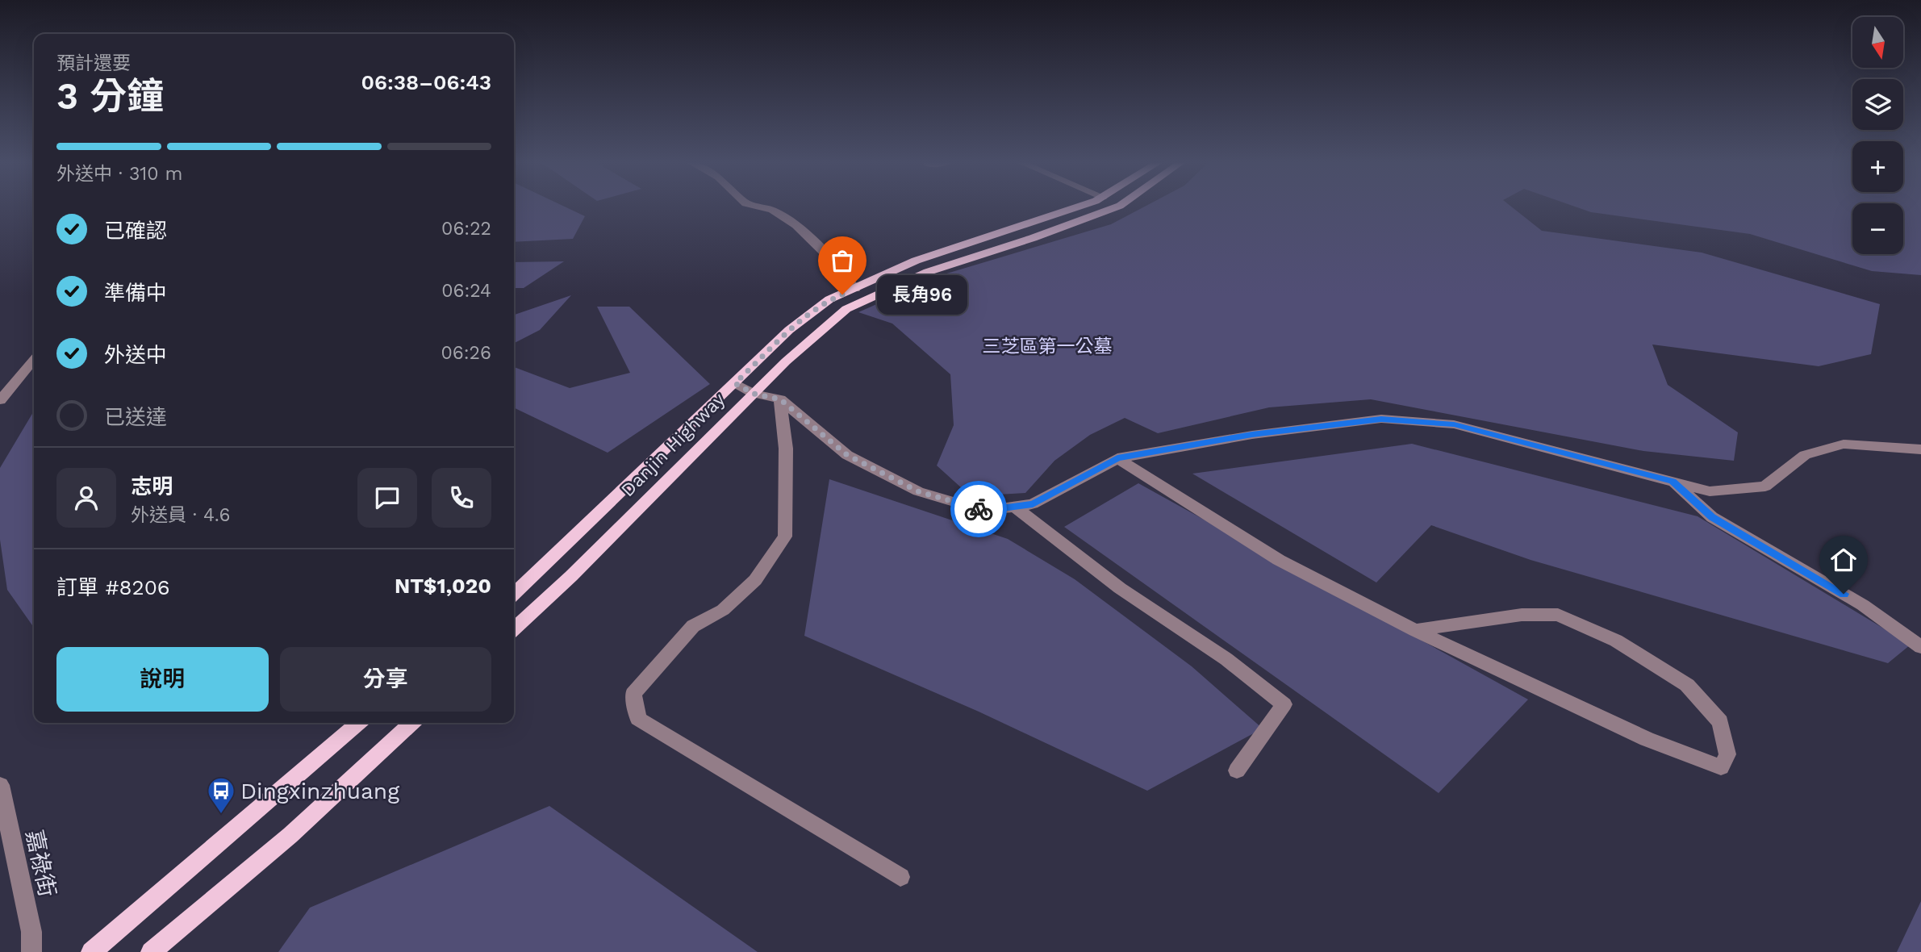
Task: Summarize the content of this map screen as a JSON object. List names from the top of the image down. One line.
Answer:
{"streets":{"main road":["Danjin Highway"],"street":["嘉祿街"]},"parks":["三芝區第一公墓"],"places":{"other":["長角96"],"bus stop":["Dingxinzhuang"]},"north":"bottom","page":{"map_buttons":["+","−"],"heading":["3 分鐘","預計還要","06:38–06:43"],"panel":["志明","外送員 · 4.6","訂單 #8206","NT$1,020"],"bar":"外送中 · 310 m","list":[["已確認","06:22"],["準備中","06:24"],["外送中","06:26"],"已送達"],"bubble":"長角96","buttons":["說明","分享"]}}
